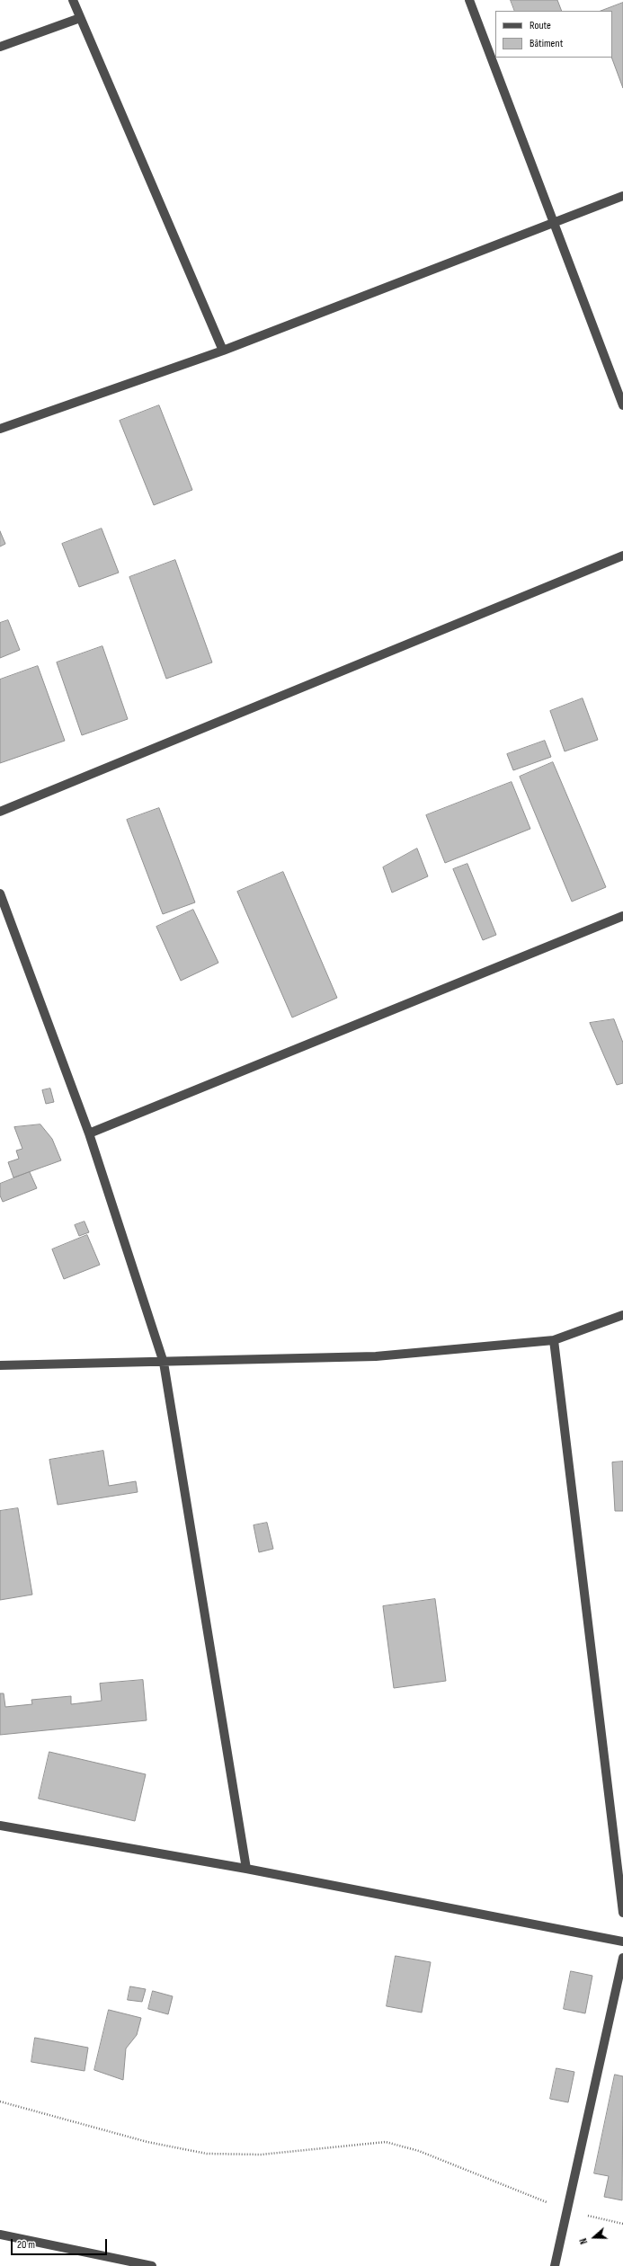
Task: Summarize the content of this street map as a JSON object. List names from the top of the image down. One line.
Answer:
{"legend":["Route","Bâtiment"],"scale_bar":"20 m","north":"left"}
